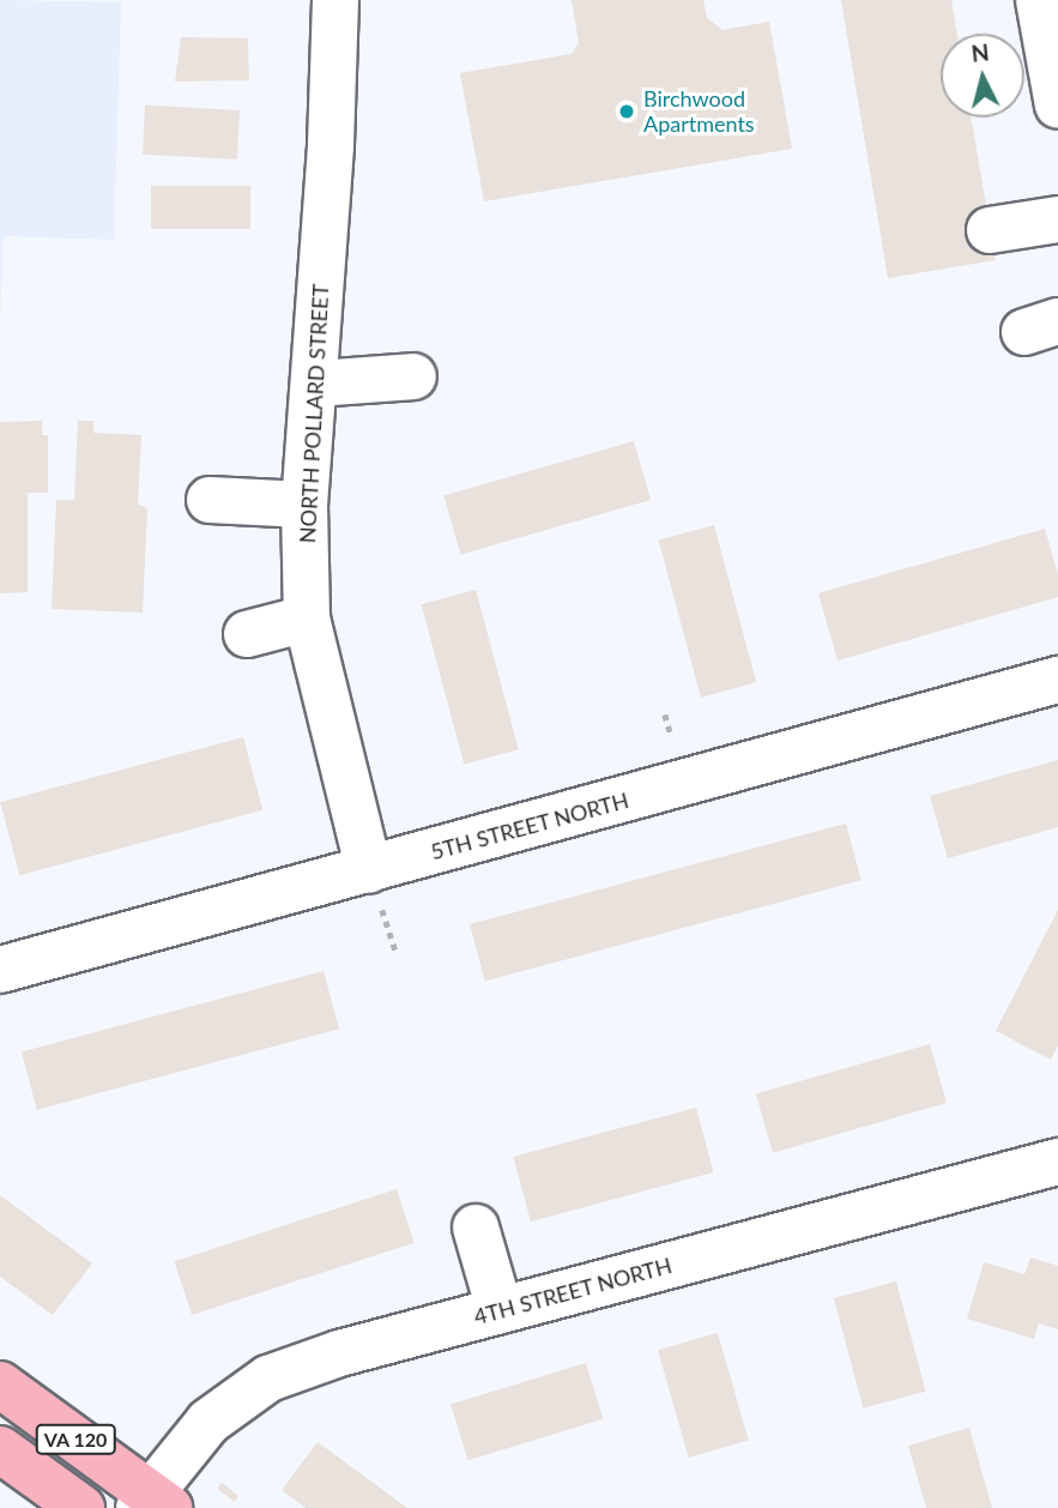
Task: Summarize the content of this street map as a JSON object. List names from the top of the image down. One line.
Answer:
{"streets":{"main road":["VA 120"],"street":["NORTH POLLARD STREET","5TH STREET NORTH","4TH STREET NORTH"]},"crossings":[["NORTH POLLARD STREET","5TH STREET NORTH"],["4TH STREET NORTH","VA 120"]],"places":["Birchwood Apartments"],"north":"top"}
